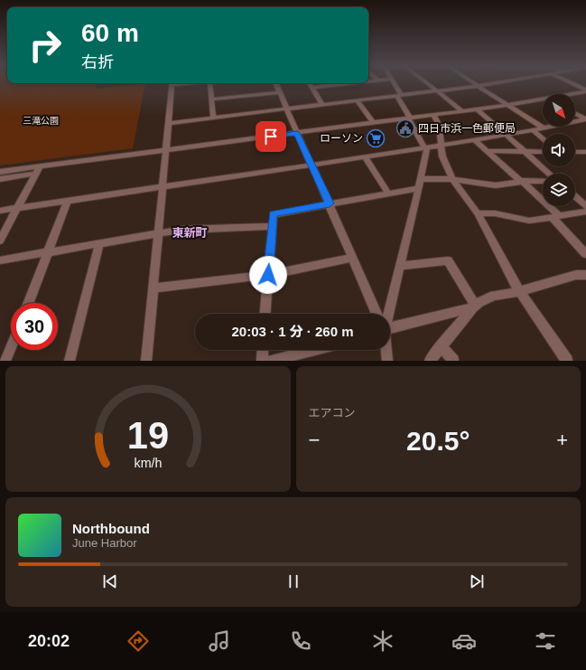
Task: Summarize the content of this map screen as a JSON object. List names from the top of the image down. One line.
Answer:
{"districts":["東新町"],"parks":["三滝公園"],"places":{"public building":["四日市浜一色郵便局"],"supermarket":["ローソン"]},"north":"bottom right","page":{"turn":["60 m","右折"],"limit":"30","trip":"20:03 · 1 分 · 260 m","tile":"エアコン","heat":["−","20.5°","+"],"song":["Northbound","June Harbor"],"tabs":"20:02","gauge":["19","km/h"]}}
